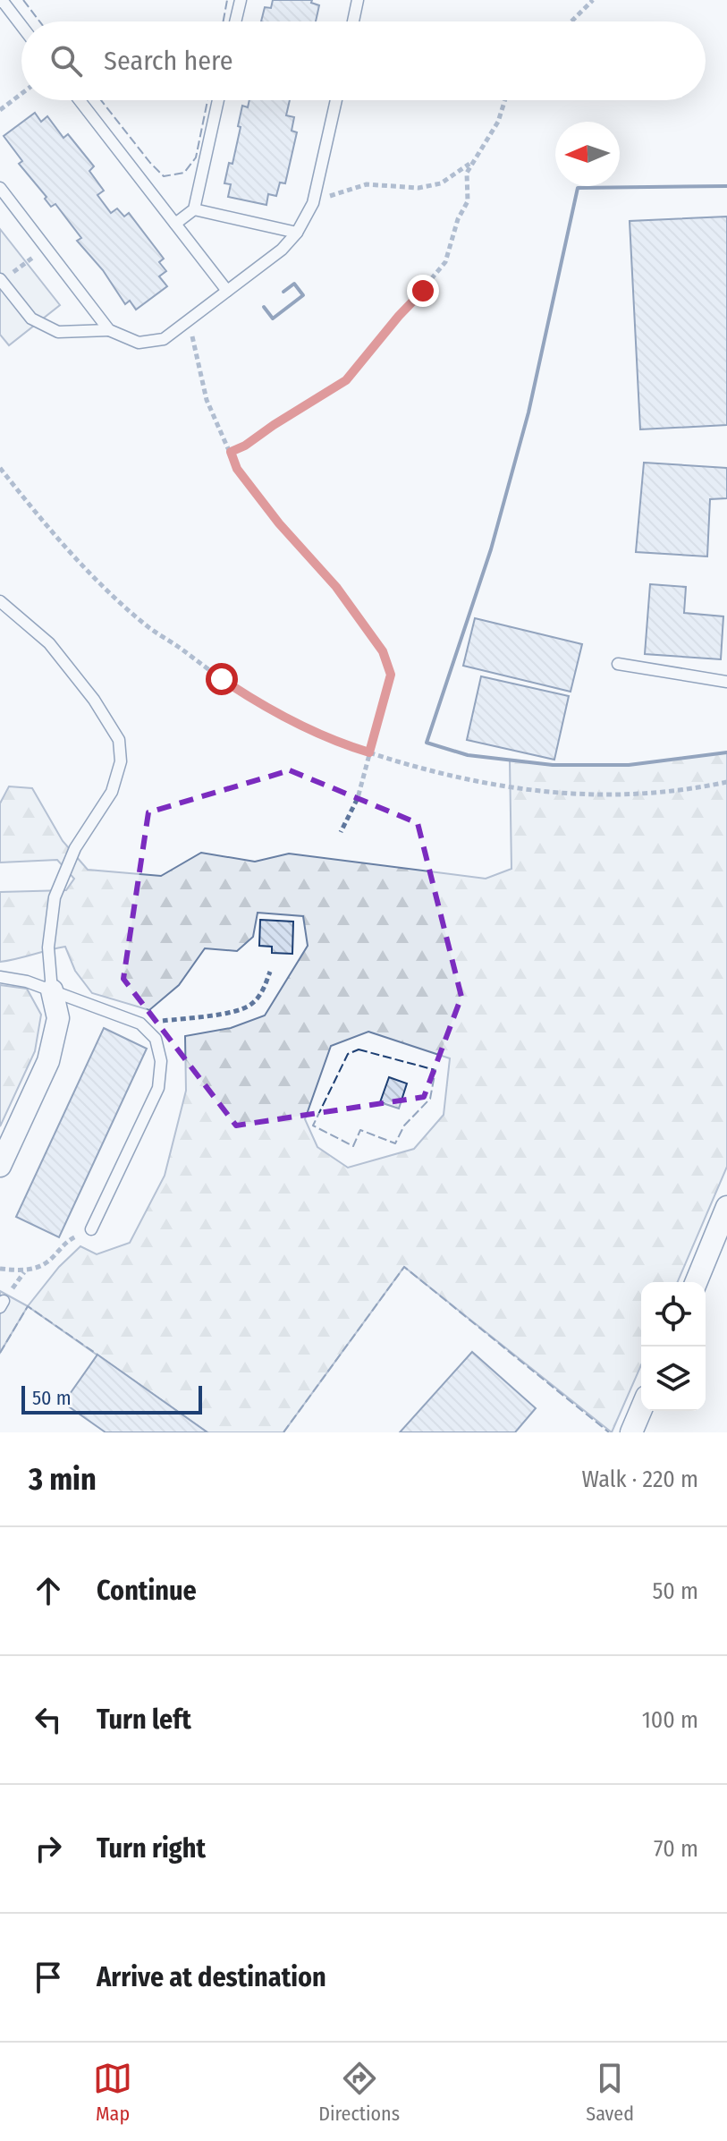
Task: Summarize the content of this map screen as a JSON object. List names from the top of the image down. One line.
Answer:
{"scale_bar":"50 m","north":"left","page":{"search":"Search here","scale":"50 m","heading":["3 min","Walk · 220 m"],"list":[["Continue","50 m"],["Turn left","100 m"],["Turn right","70 m"],"Arrive at destination"],"nav":["Map","Directions","Saved"]}}
